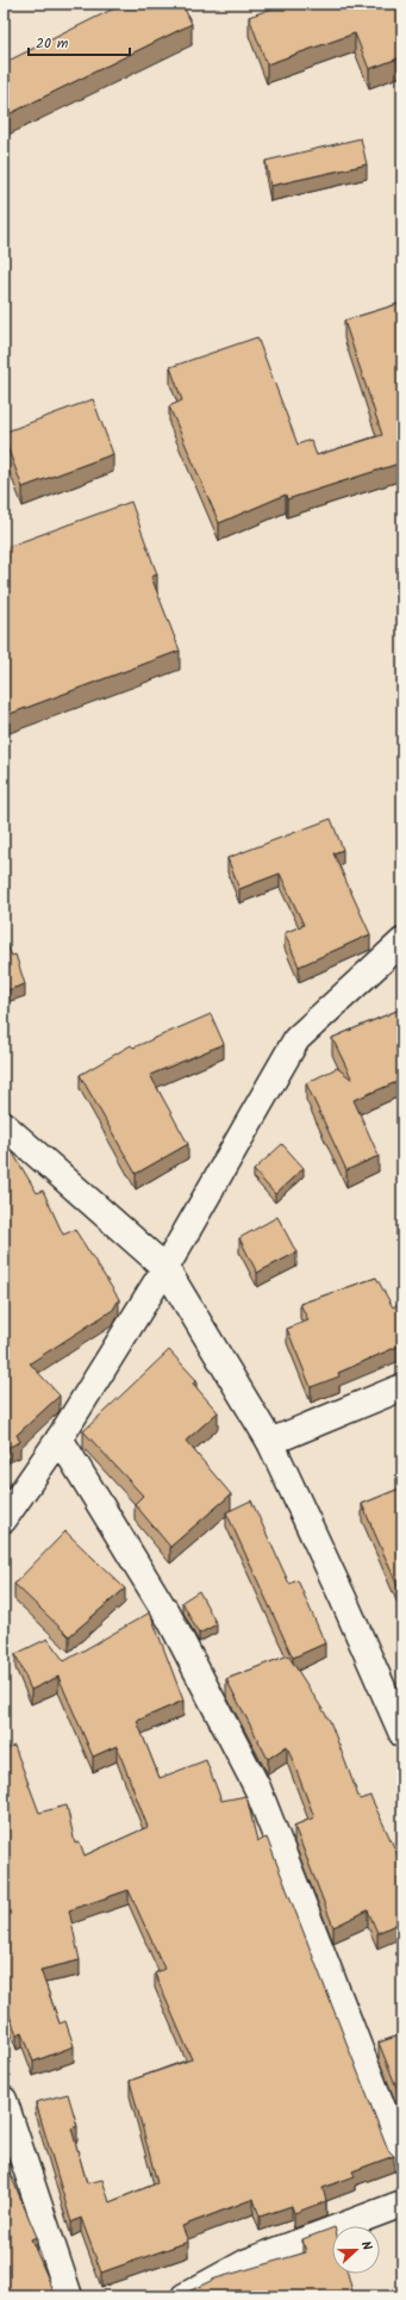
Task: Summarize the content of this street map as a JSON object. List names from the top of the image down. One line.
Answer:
{"scale_bar":"20 m","north":"right"}
